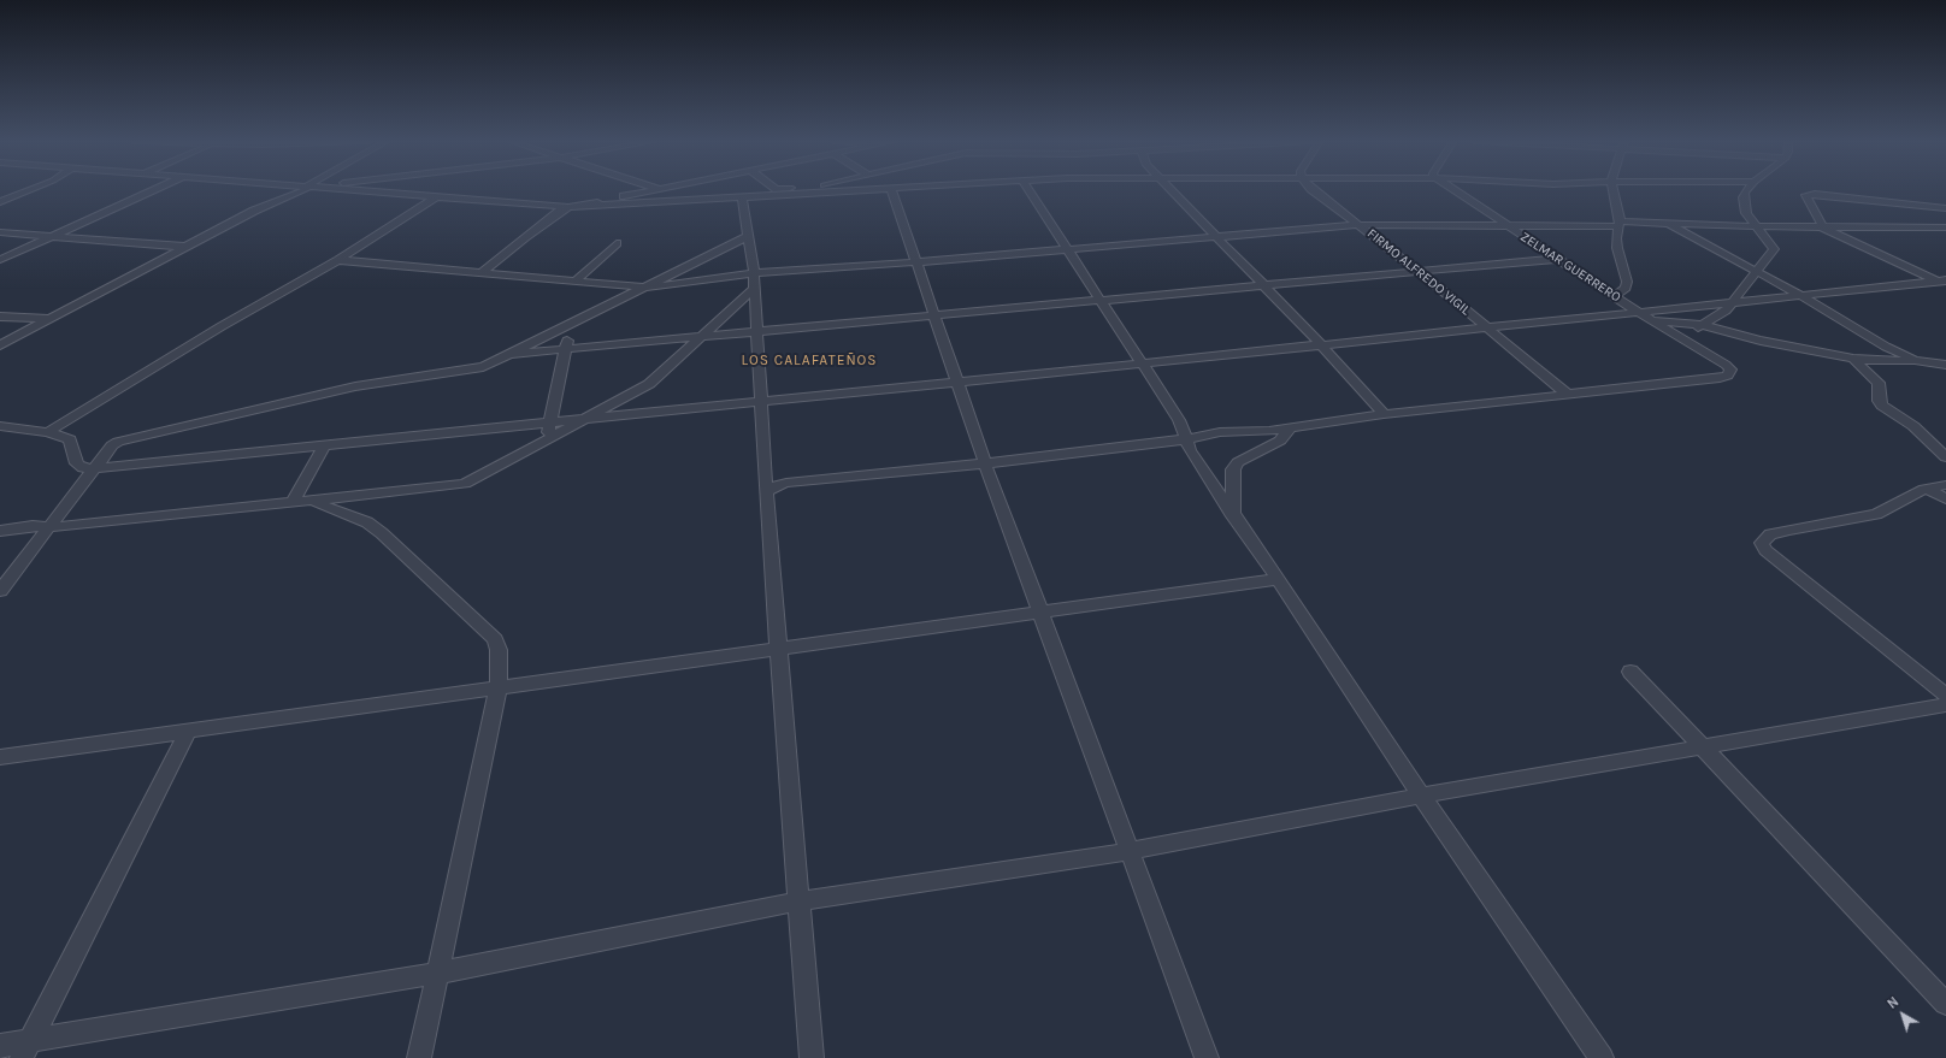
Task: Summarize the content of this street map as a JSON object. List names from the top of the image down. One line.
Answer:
{"streets":{"street":["ZELMAR GUERRERO","FIRMO ALFREDO VIGIL"]},"crossings":[["ZELMAR GUERRERO","FIRMO ALFREDO VIGIL"]],"districts":["LOS CALAFATEÑOS"],"north":"top left"}
